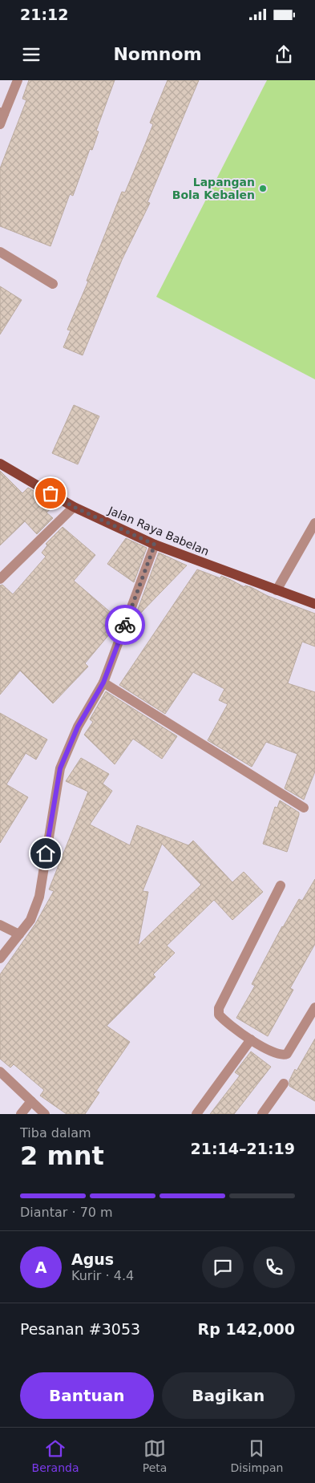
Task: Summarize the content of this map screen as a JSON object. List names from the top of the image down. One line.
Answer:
{"streets":{"main road":["Jalan Raya Babelan"]},"places":["Lapangan Bola Kebalen"],"page":{"status":"21:12","header":"Nomnom","heading":["2 mnt","Tiba dalam","21:14–21:19"],"panel":["Agus","Kurir · 4.4","Pesanan #3053","Rp 142,000"],"bar":"Diantar · 70 m","round":"A","buttons":["Bantuan","Bagikan"],"tabs":["Beranda","Peta","Disimpan"]}}
